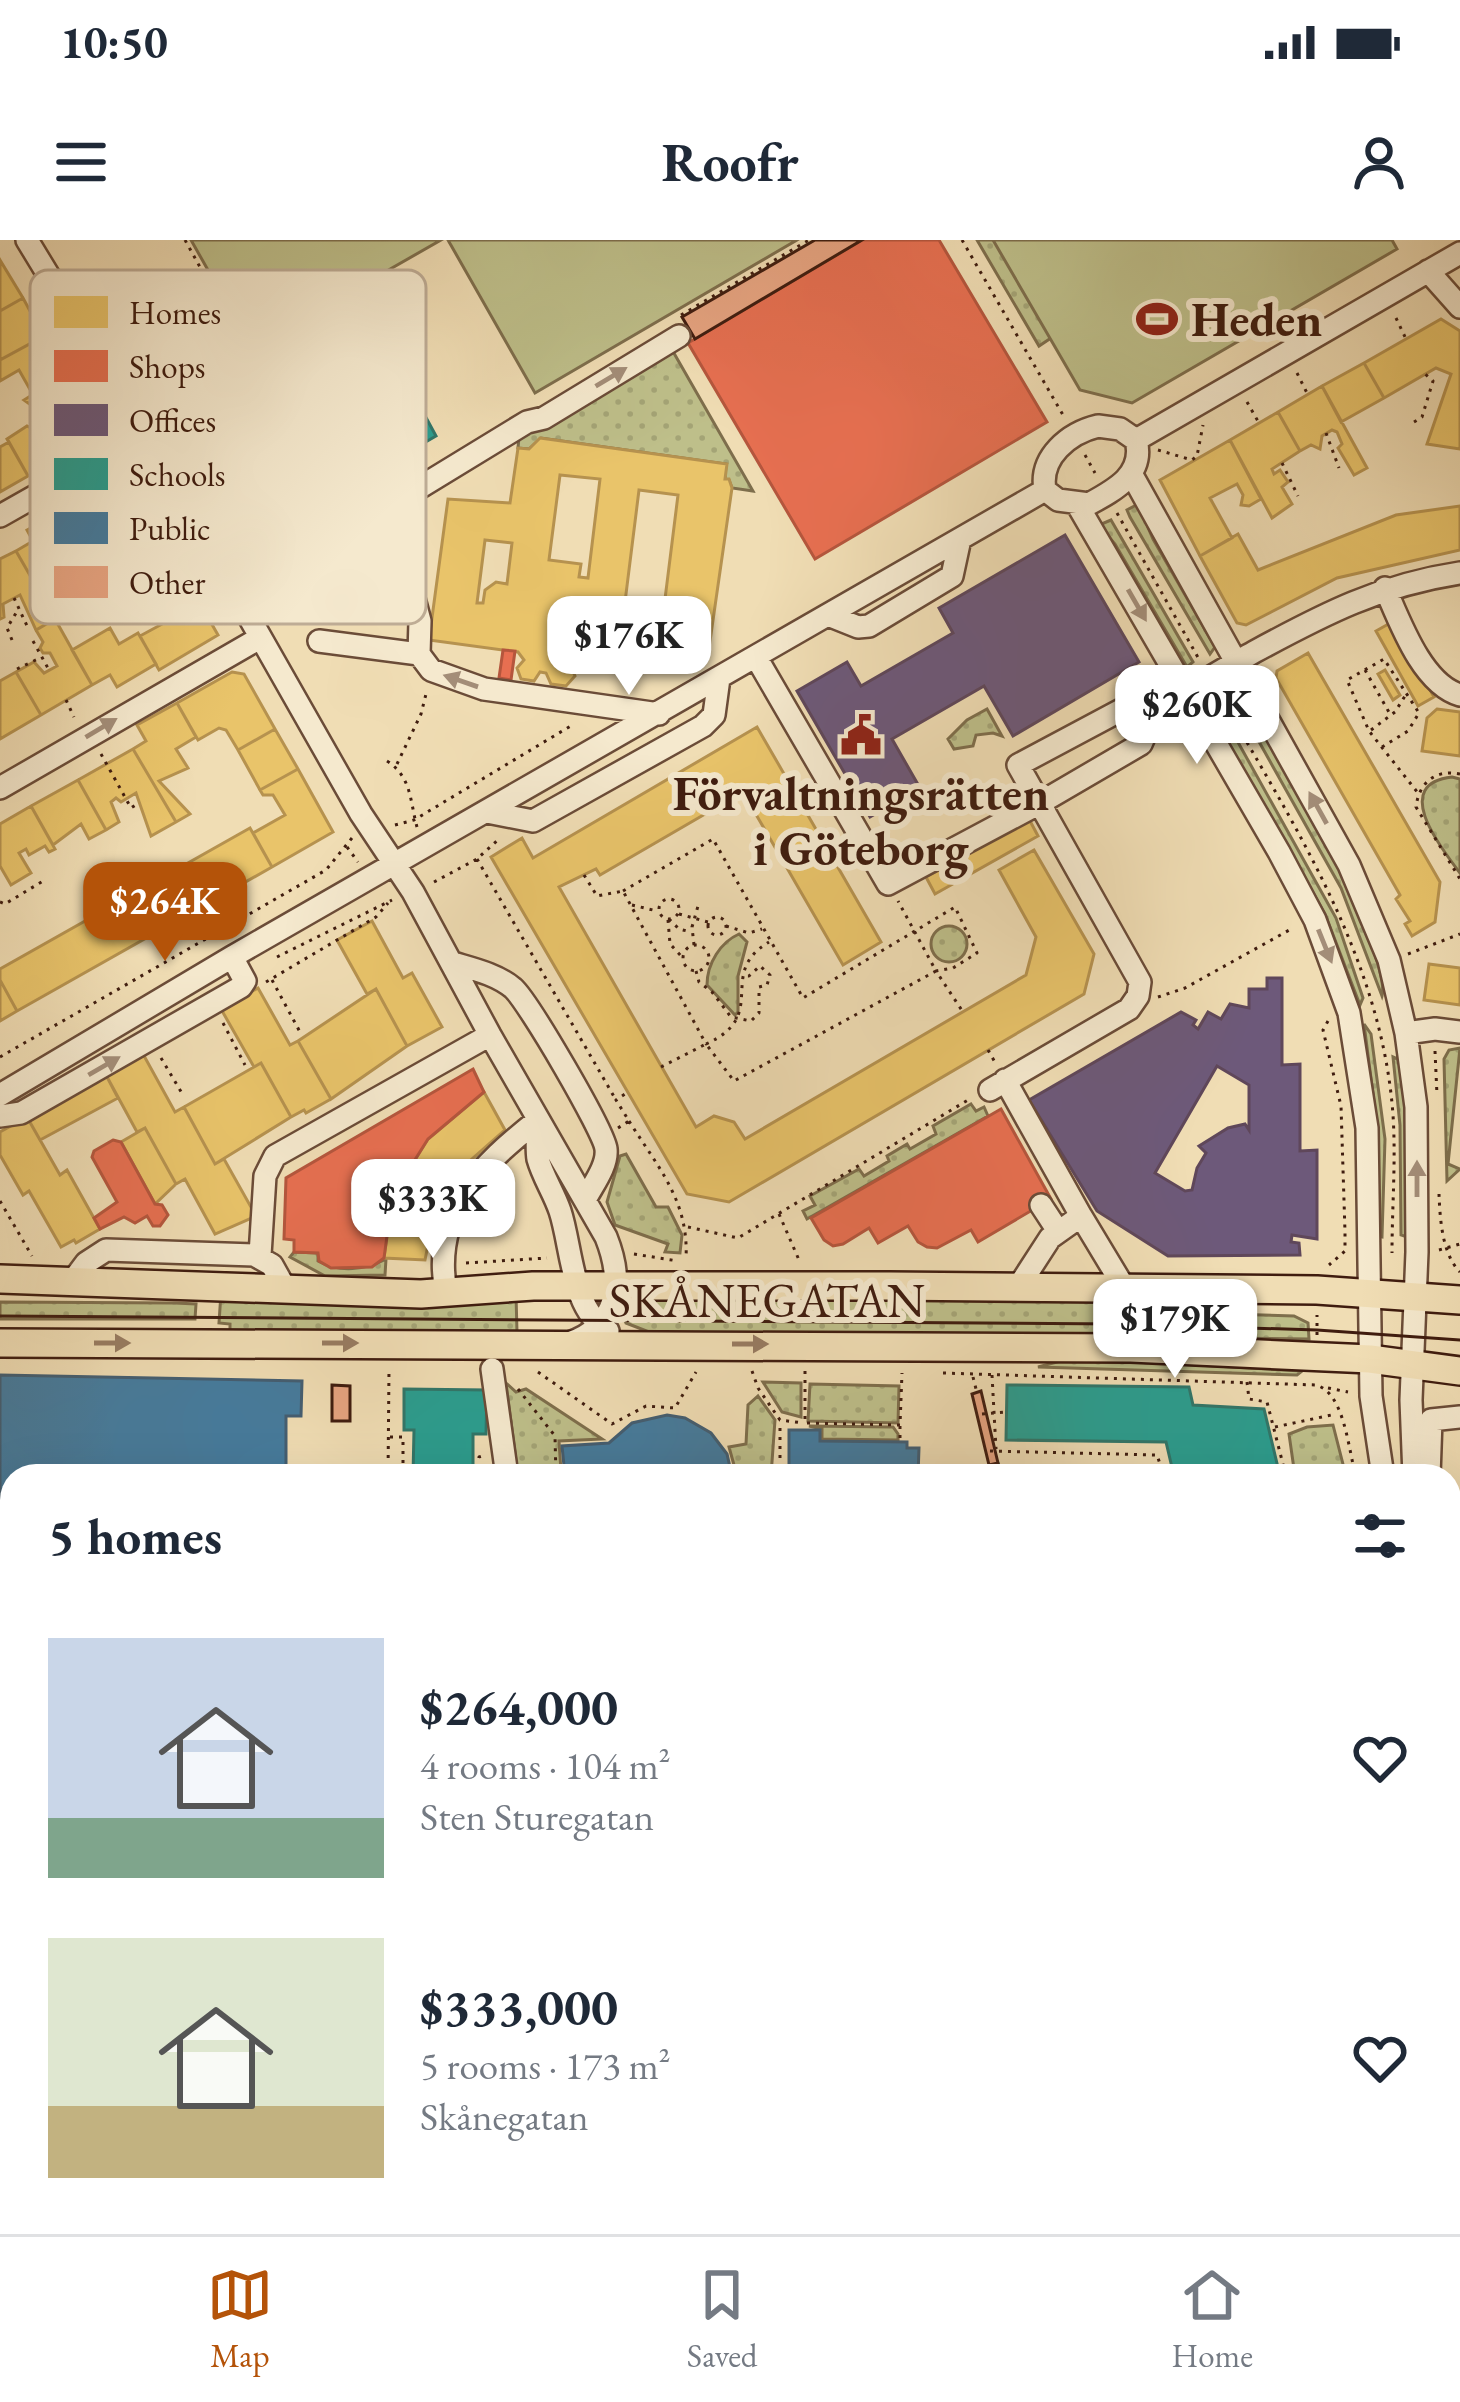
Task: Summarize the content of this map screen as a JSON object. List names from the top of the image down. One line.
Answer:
{"streets":{"main road":["SKÅNEGATAN"]},"places":{"sports":["Heden"],"public building":["Förvaltningsrätten i Göteborg"]},"legend":["Homes","Shops","Offices","Schools","Public","Other"],"page":{"status":"10:50","header":"Roofr","price":["$176K","$260K","$264K","$333K","$179K"],"heading":"5 homes","list":[{"name":"$264,000","note":"4 rooms · 104 m² · Sten Sturegatan"},{"name":"$333,000","note":"5 rooms · 173 m² · Skånegatan"}],"tabs":["Map","Saved","Home"]}}
